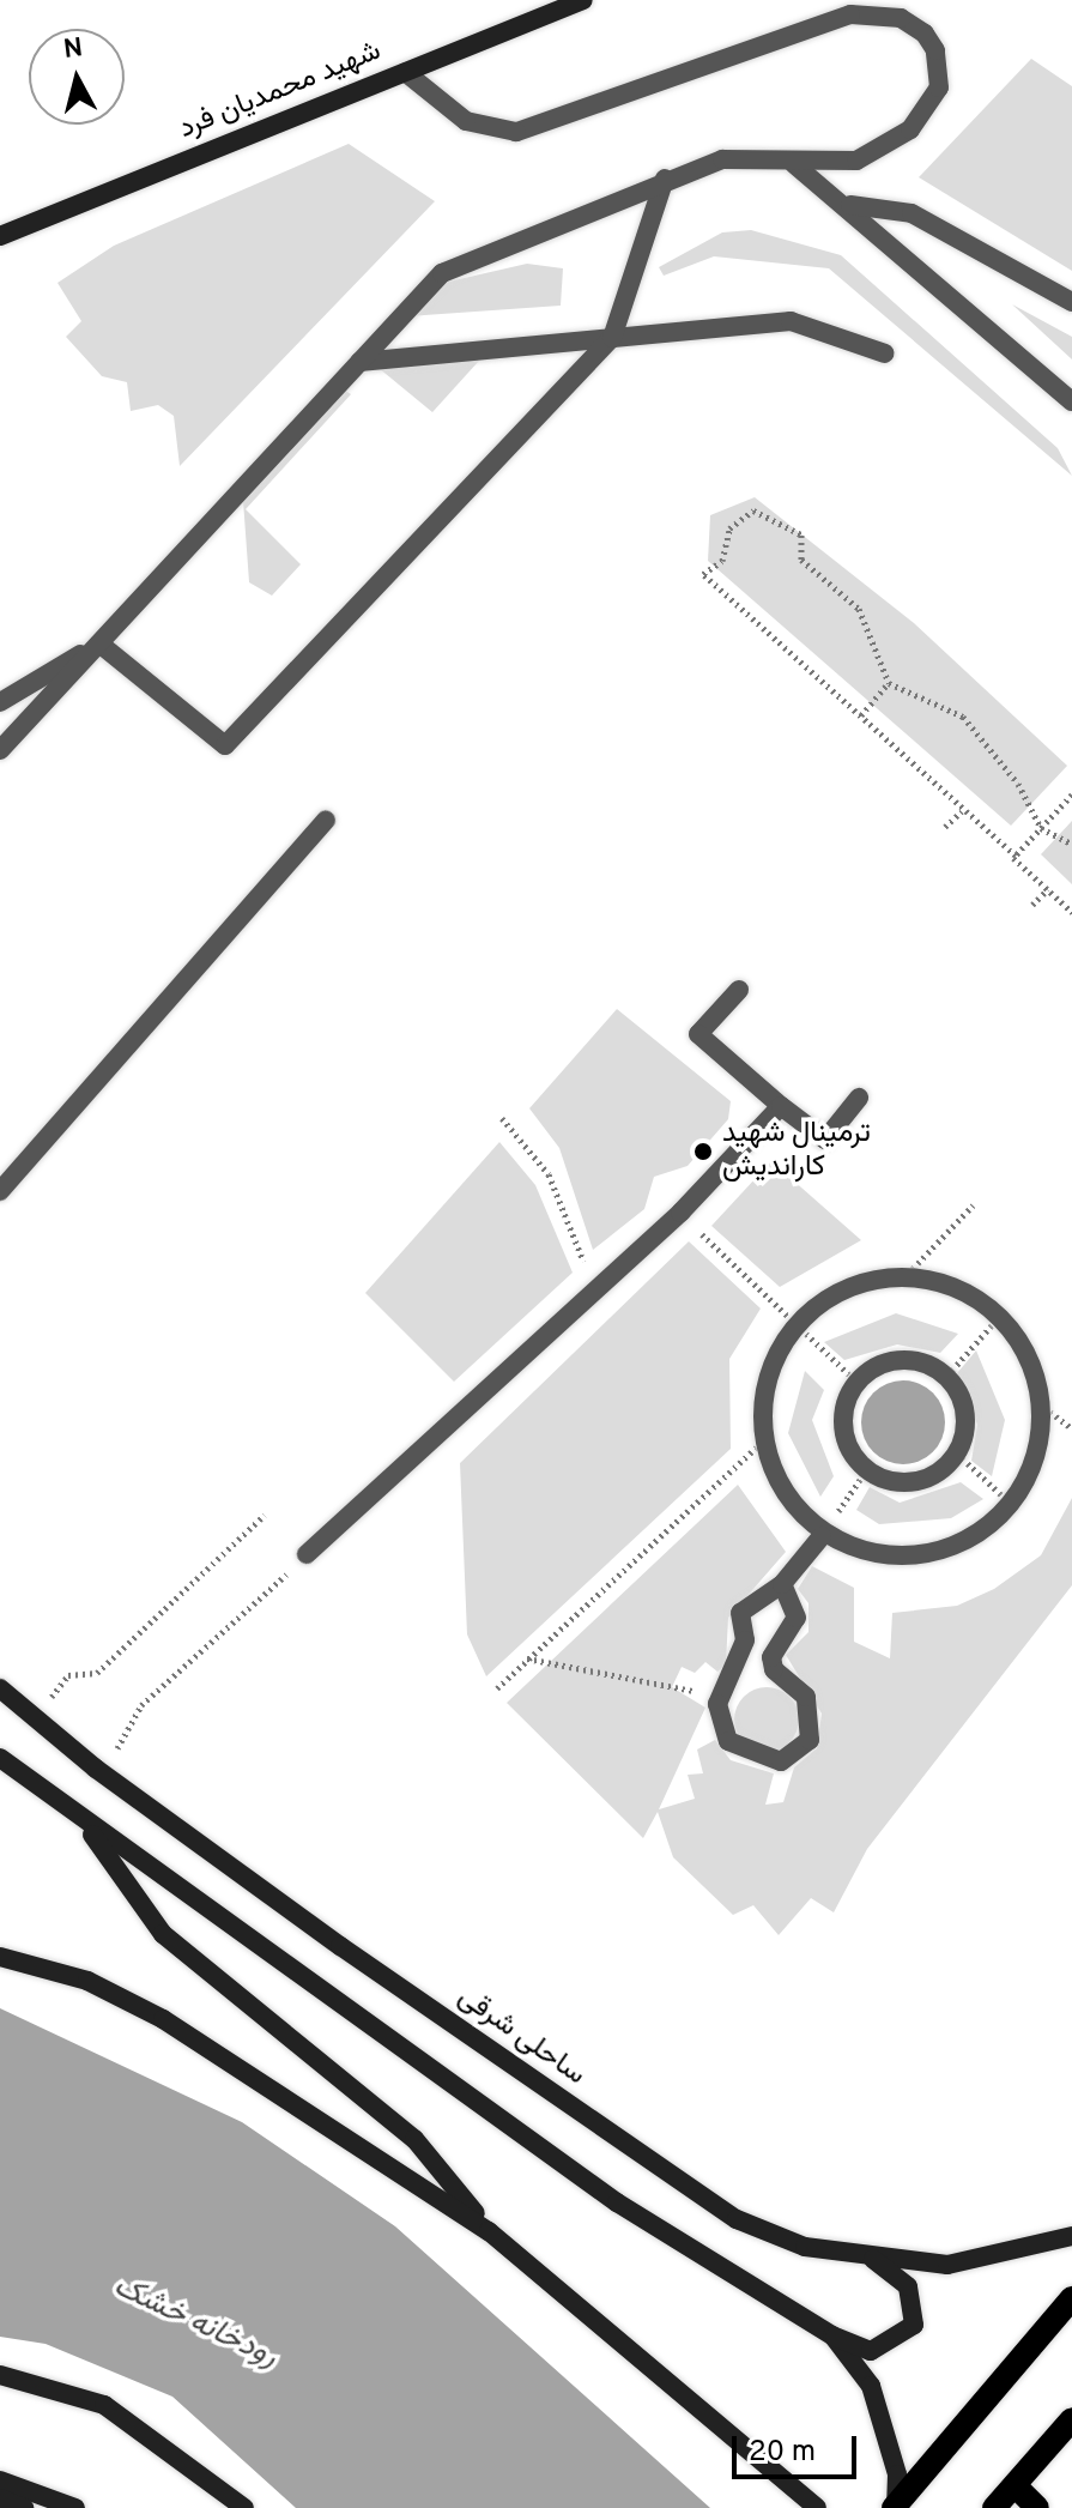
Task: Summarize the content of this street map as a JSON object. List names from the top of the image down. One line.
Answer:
{"streets":{"main road":["شهید محمدیان فرد","ساحلی شرقی"]},"water":["رودخانه خشک"],"places":["ترمینال شهید کاراندیش"],"scale_bar":"20 m","north":"top"}
